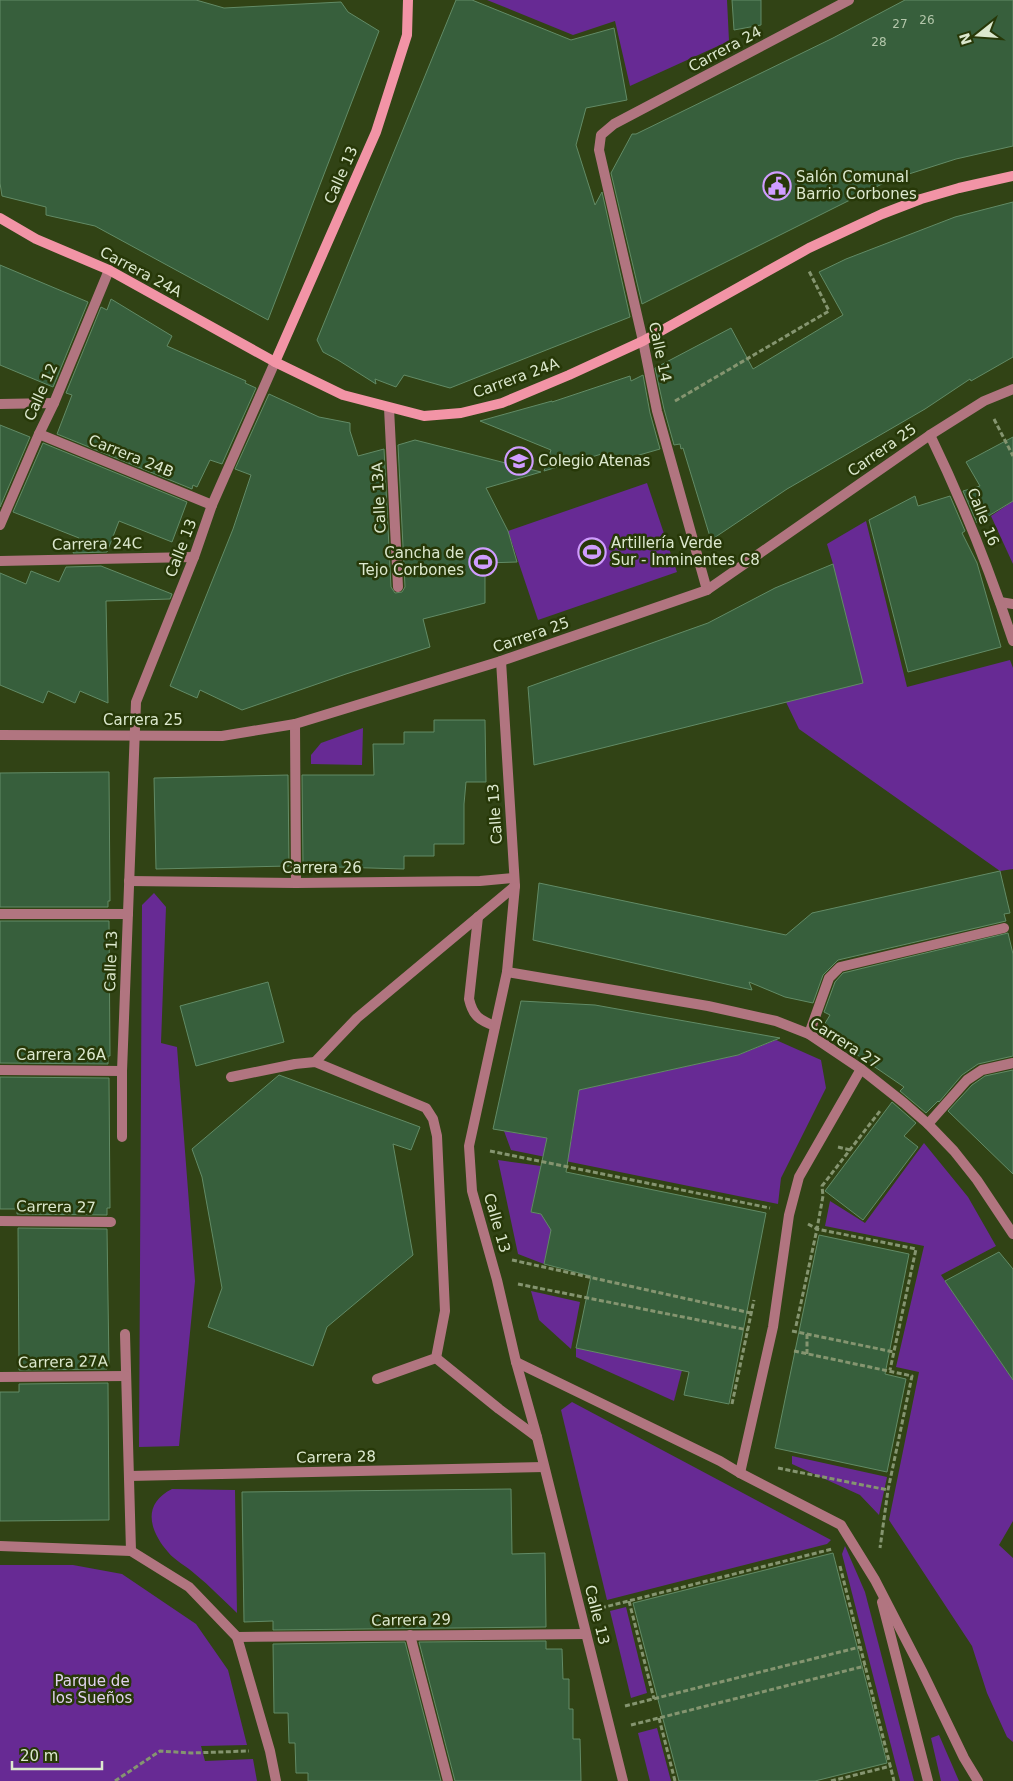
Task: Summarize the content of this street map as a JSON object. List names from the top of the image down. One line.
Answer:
{"streets":{"street":["Carrera 24","Calle 13","Carrera 24A","Calle 14","Calle 12","Carrera 25","Carrera 24B","Calle 13A","Calle 16","Carrera 24C","Carrera 26","Carrera 27","Carrera 26A","Carrera 27A","Carrera 28","Carrera 29"]},"crossings":[["Carrera 24","Calle 14"],["Calle 13","Carrera 24A"],["Calle 13","Carrera 25"],["Calle 13","Carrera 24B"],["Calle 13","Carrera 24C"],["Calle 13","Carrera 26"],["Calle 13","Carrera 27"],["Calle 13","Carrera 26A"],["Calle 13","Carrera 28"],["Calle 13","Carrera 29"],["Carrera 24A","Calle 14"],["Carrera 24A","Calle 12"],["Carrera 24A","Calle 13A"],["Calle 14","Carrera 25"],["Calle 12","Carrera 24B"],["Carrera 25","Calle 16"]],"parks":["Parque de los Sueños"],"places":{"public building":["Salón Comunal Barrio Corbones"],"school or university":["Colegio Atenas"],"sports":["Artillería Verde Sur - Inminentes C8","Cancha de Tejo Corbones"]},"house_numbers":["26","27","28"],"scale_bar":"20 m","north":"left"}
